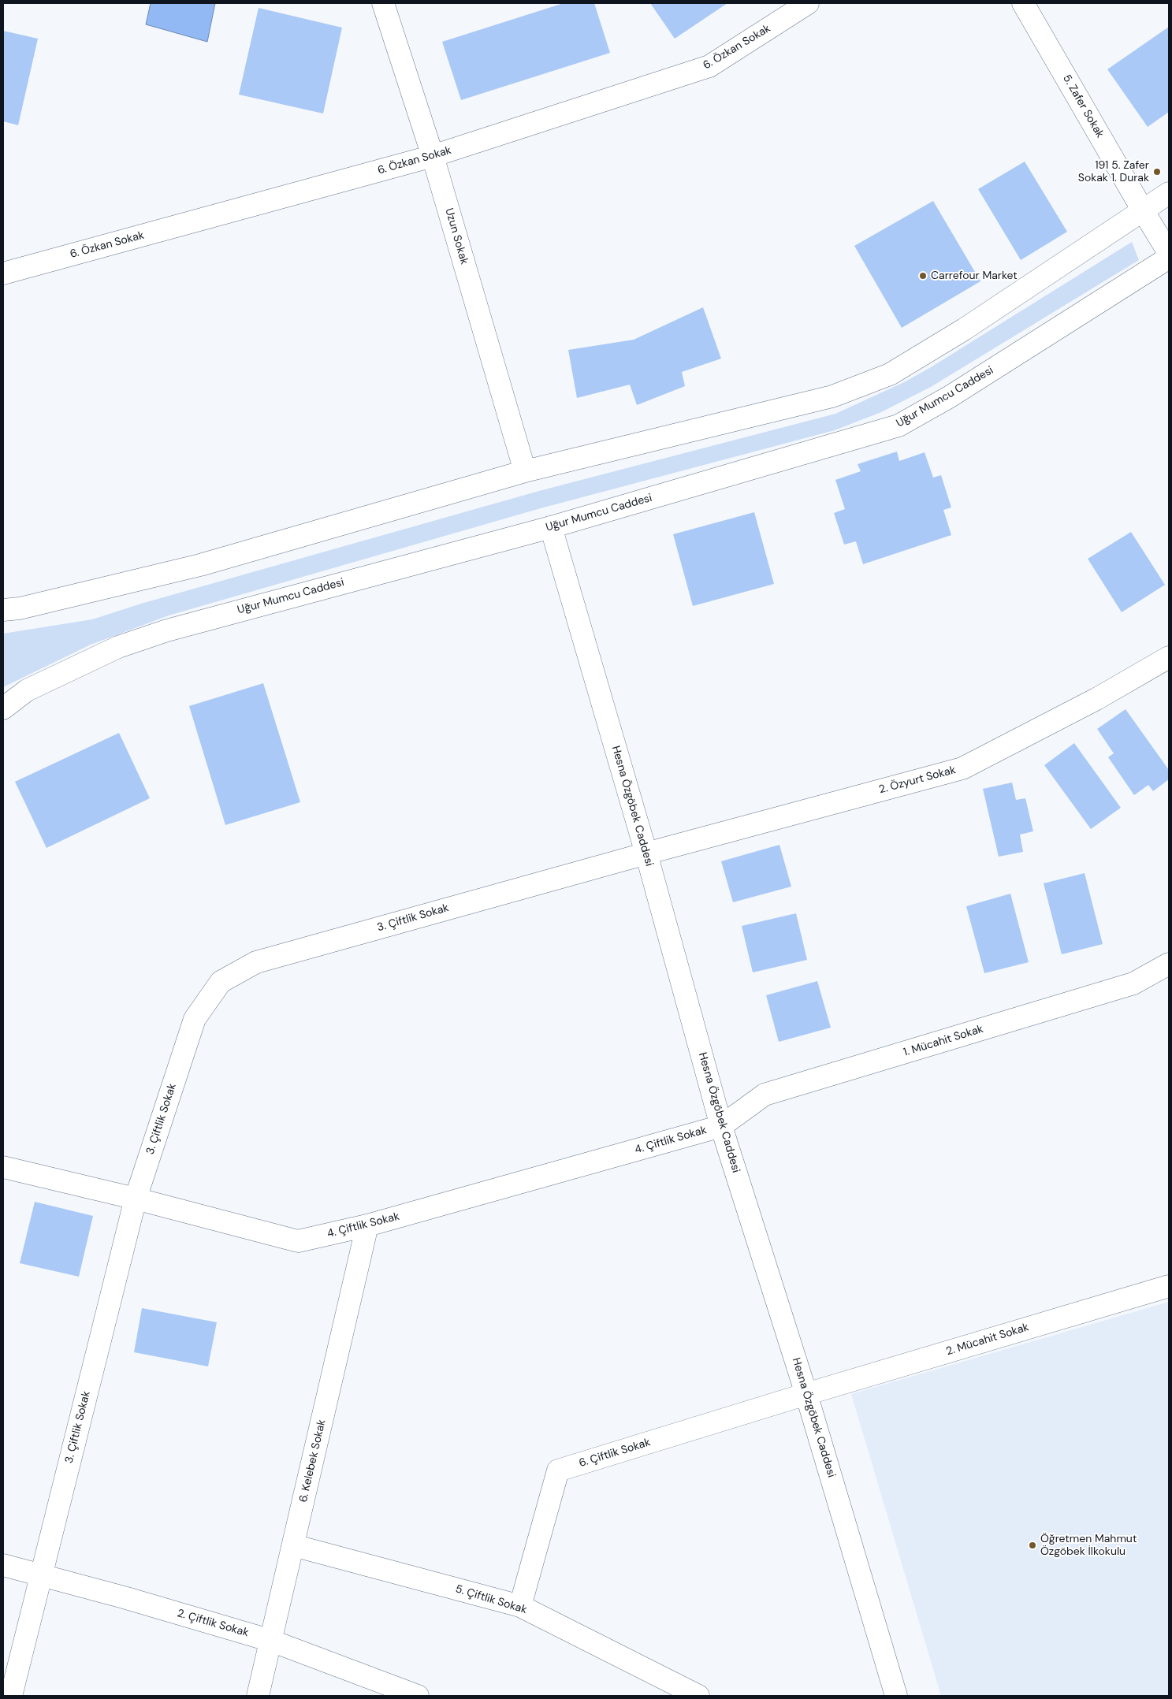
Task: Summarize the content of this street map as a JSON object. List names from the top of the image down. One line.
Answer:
{"streets":{"street":["6. Özkan Sokak","5. Zafer Sokak","Uzun Sokak","Uğur Mumcu Caddesi","2. Özyurt Sokak","Hesna Özgöbek Caddesi","3. Çiftlik Sokak","1. Mücahit Sokak","4. Çiftlik Sokak","2. Mücahit Sokak","6. Çiftlik Sokak","6. Kelebek Sokak","5. Çiftlik Sokak","2. Çiftlik Sokak"]},"crossings":[["6. Özkan Sokak","Uzun Sokak"],["Uğur Mumcu Caddesi","Hesna Özgöbek Caddesi"],["2. Özyurt Sokak","Hesna Özgöbek Caddesi"],["2. Özyurt Sokak","3. Çiftlik Sokak"],["Hesna Özgöbek Caddesi","3. Çiftlik Sokak"],["Hesna Özgöbek Caddesi","1. Mücahit Sokak"],["Hesna Özgöbek Caddesi","4. Çiftlik Sokak"],["Hesna Özgöbek Caddesi","2. Mücahit Sokak"],["Hesna Özgöbek Caddesi","6. Çiftlik Sokak"],["3. Çiftlik Sokak","4. Çiftlik Sokak"],["3. Çiftlik Sokak","2. Çiftlik Sokak"],["1. Mücahit Sokak","4. Çiftlik Sokak"],["4. Çiftlik Sokak","6. Kelebek Sokak"],["2. Mücahit Sokak","6. Çiftlik Sokak"],["6. Çiftlik Sokak","5. Çiftlik Sokak"],["6. Kelebek Sokak","5. Çiftlik Sokak"],["6. Kelebek Sokak","2. Çiftlik Sokak"]],"places":["191 5. Zafer Sokak 1. Durak","Carrefour Market","Öğretmen Mahmut Özgöbek İlkokulu"]}
